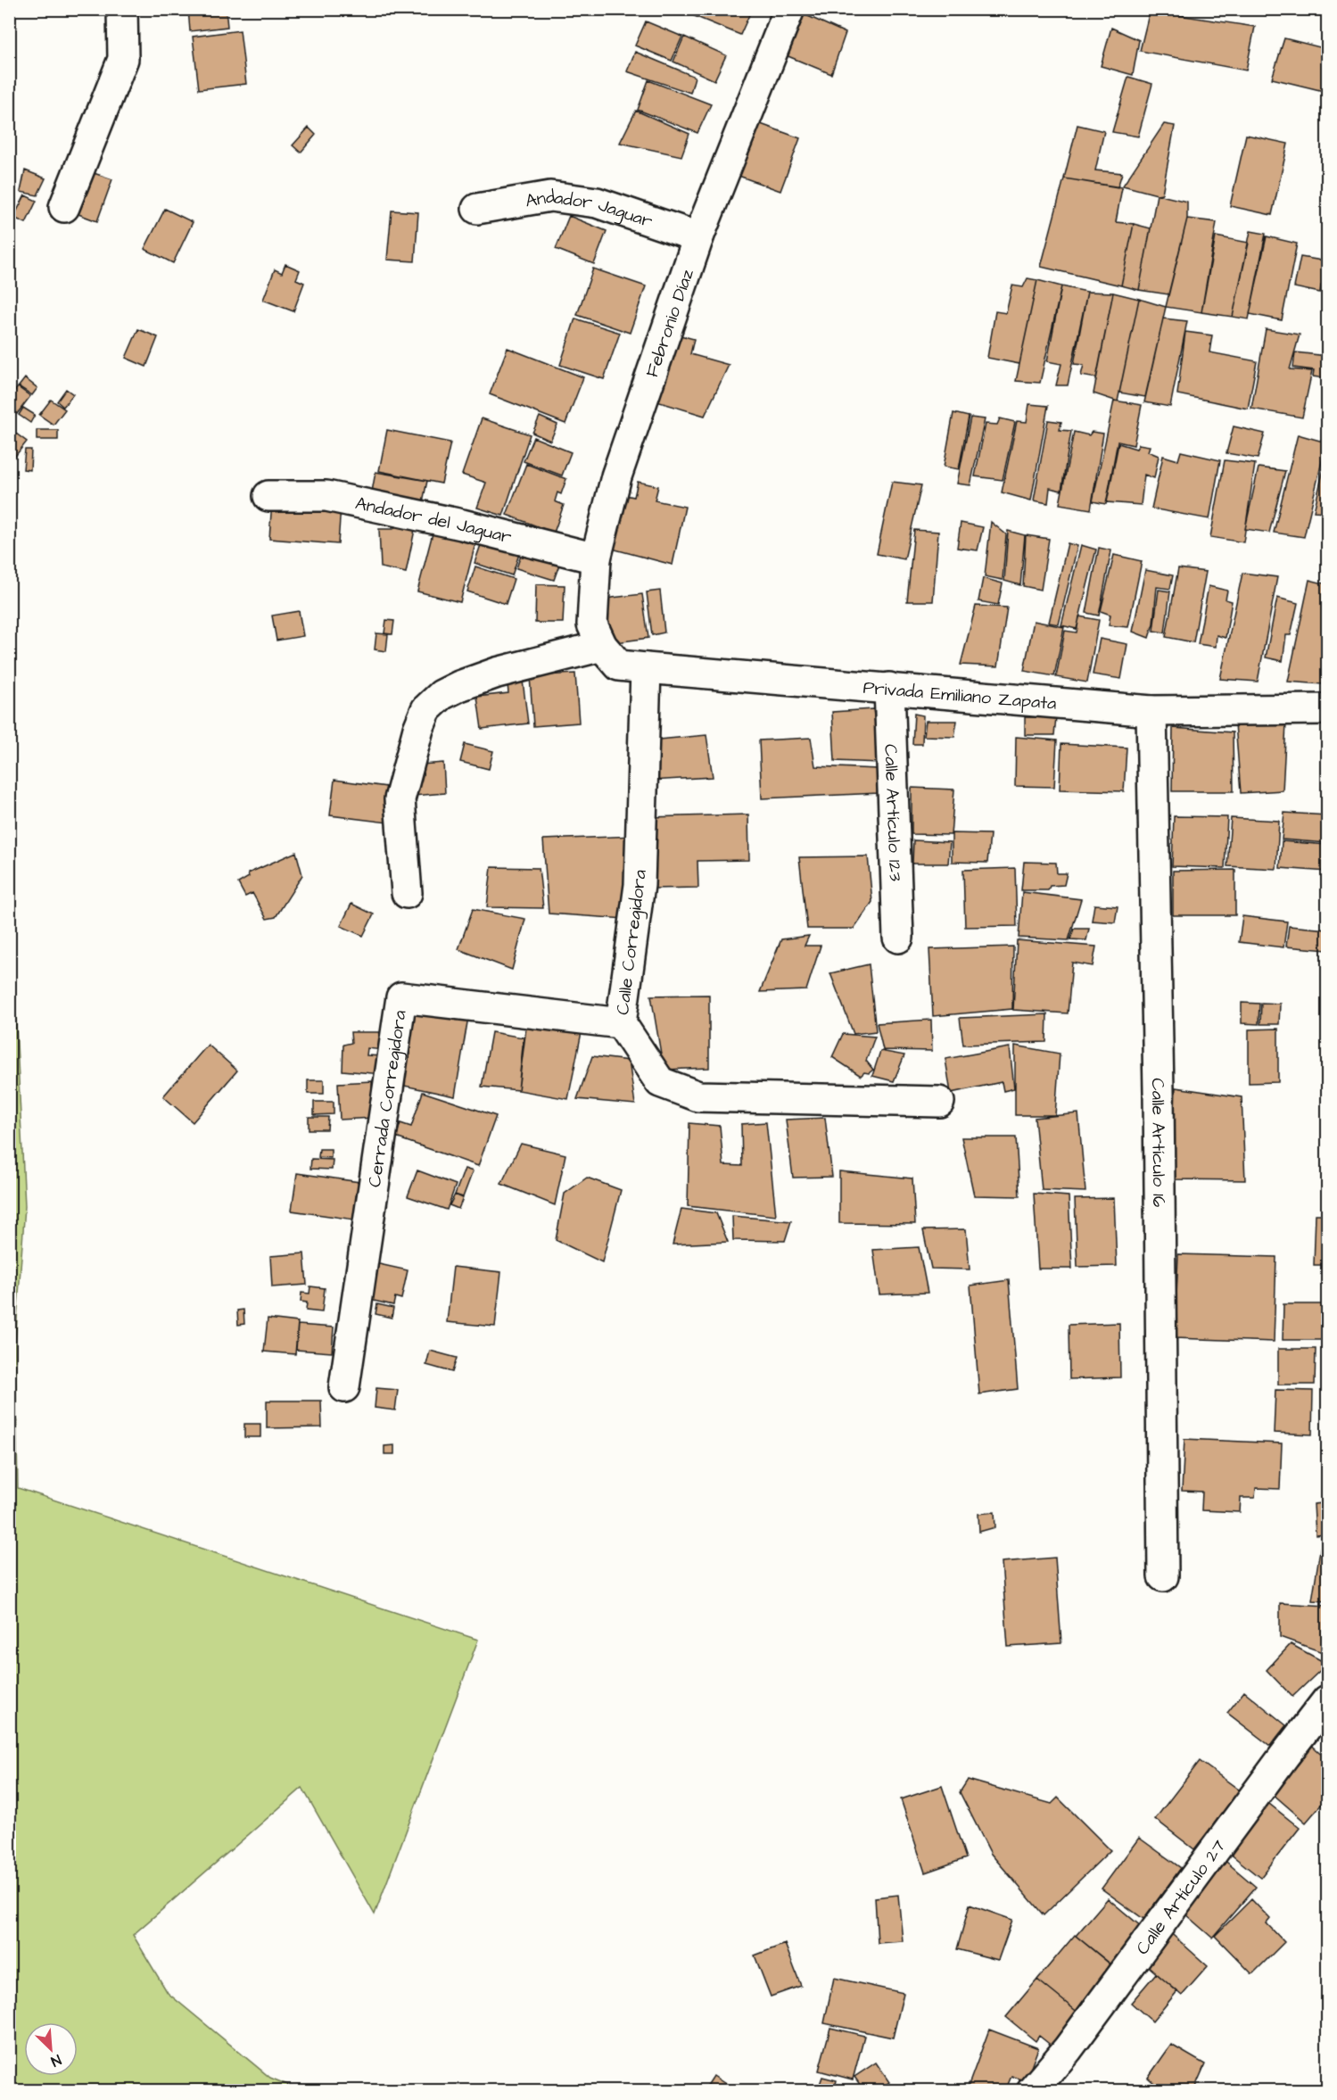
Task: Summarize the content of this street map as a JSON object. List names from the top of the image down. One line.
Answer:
{"streets":{"street":["Andador Jaguar","Febronio Díaz","Andador del Jaguar","Privada Emiliano Zapata","Calle Artículo 123","Calle Corregidora","Cerrada Corregidora","Calle Artículo 16","Calle Artículo 27"]},"crossings":[["Andador Jaguar","Febronio Díaz"],["Febronio Díaz","Andador del Jaguar"],["Febronio Díaz","Privada Emiliano Zapata"],["Privada Emiliano Zapata","Calle Artículo 123"],["Privada Emiliano Zapata","Calle Corregidora"],["Privada Emiliano Zapata","Calle Artículo 16"],["Calle Corregidora","Cerrada Corregidora"]],"north":"bottom right"}
